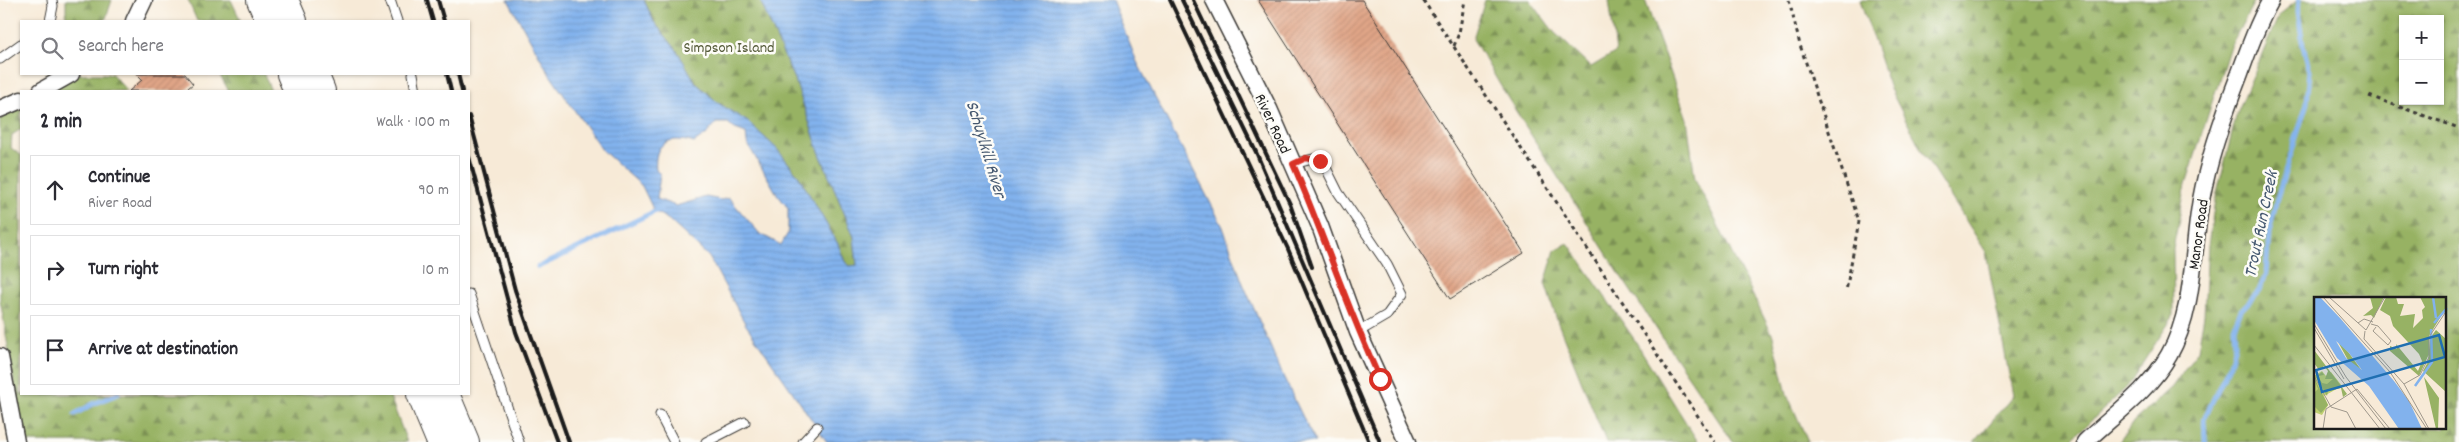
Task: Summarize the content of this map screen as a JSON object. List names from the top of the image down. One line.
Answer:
{"streets":{"street":["River Road","Manor Road"]},"water":["Schuylkill River","Trout Run Creek"],"parks":["Simpson Island"],"page":{"map_buttons":["+","−"],"search":"Search here","heading":["2 min","Walk · 100 m"],"list":[["Continue","River Road","90 m"],["Turn right","10 m"],"Arrive at destination"]}}
